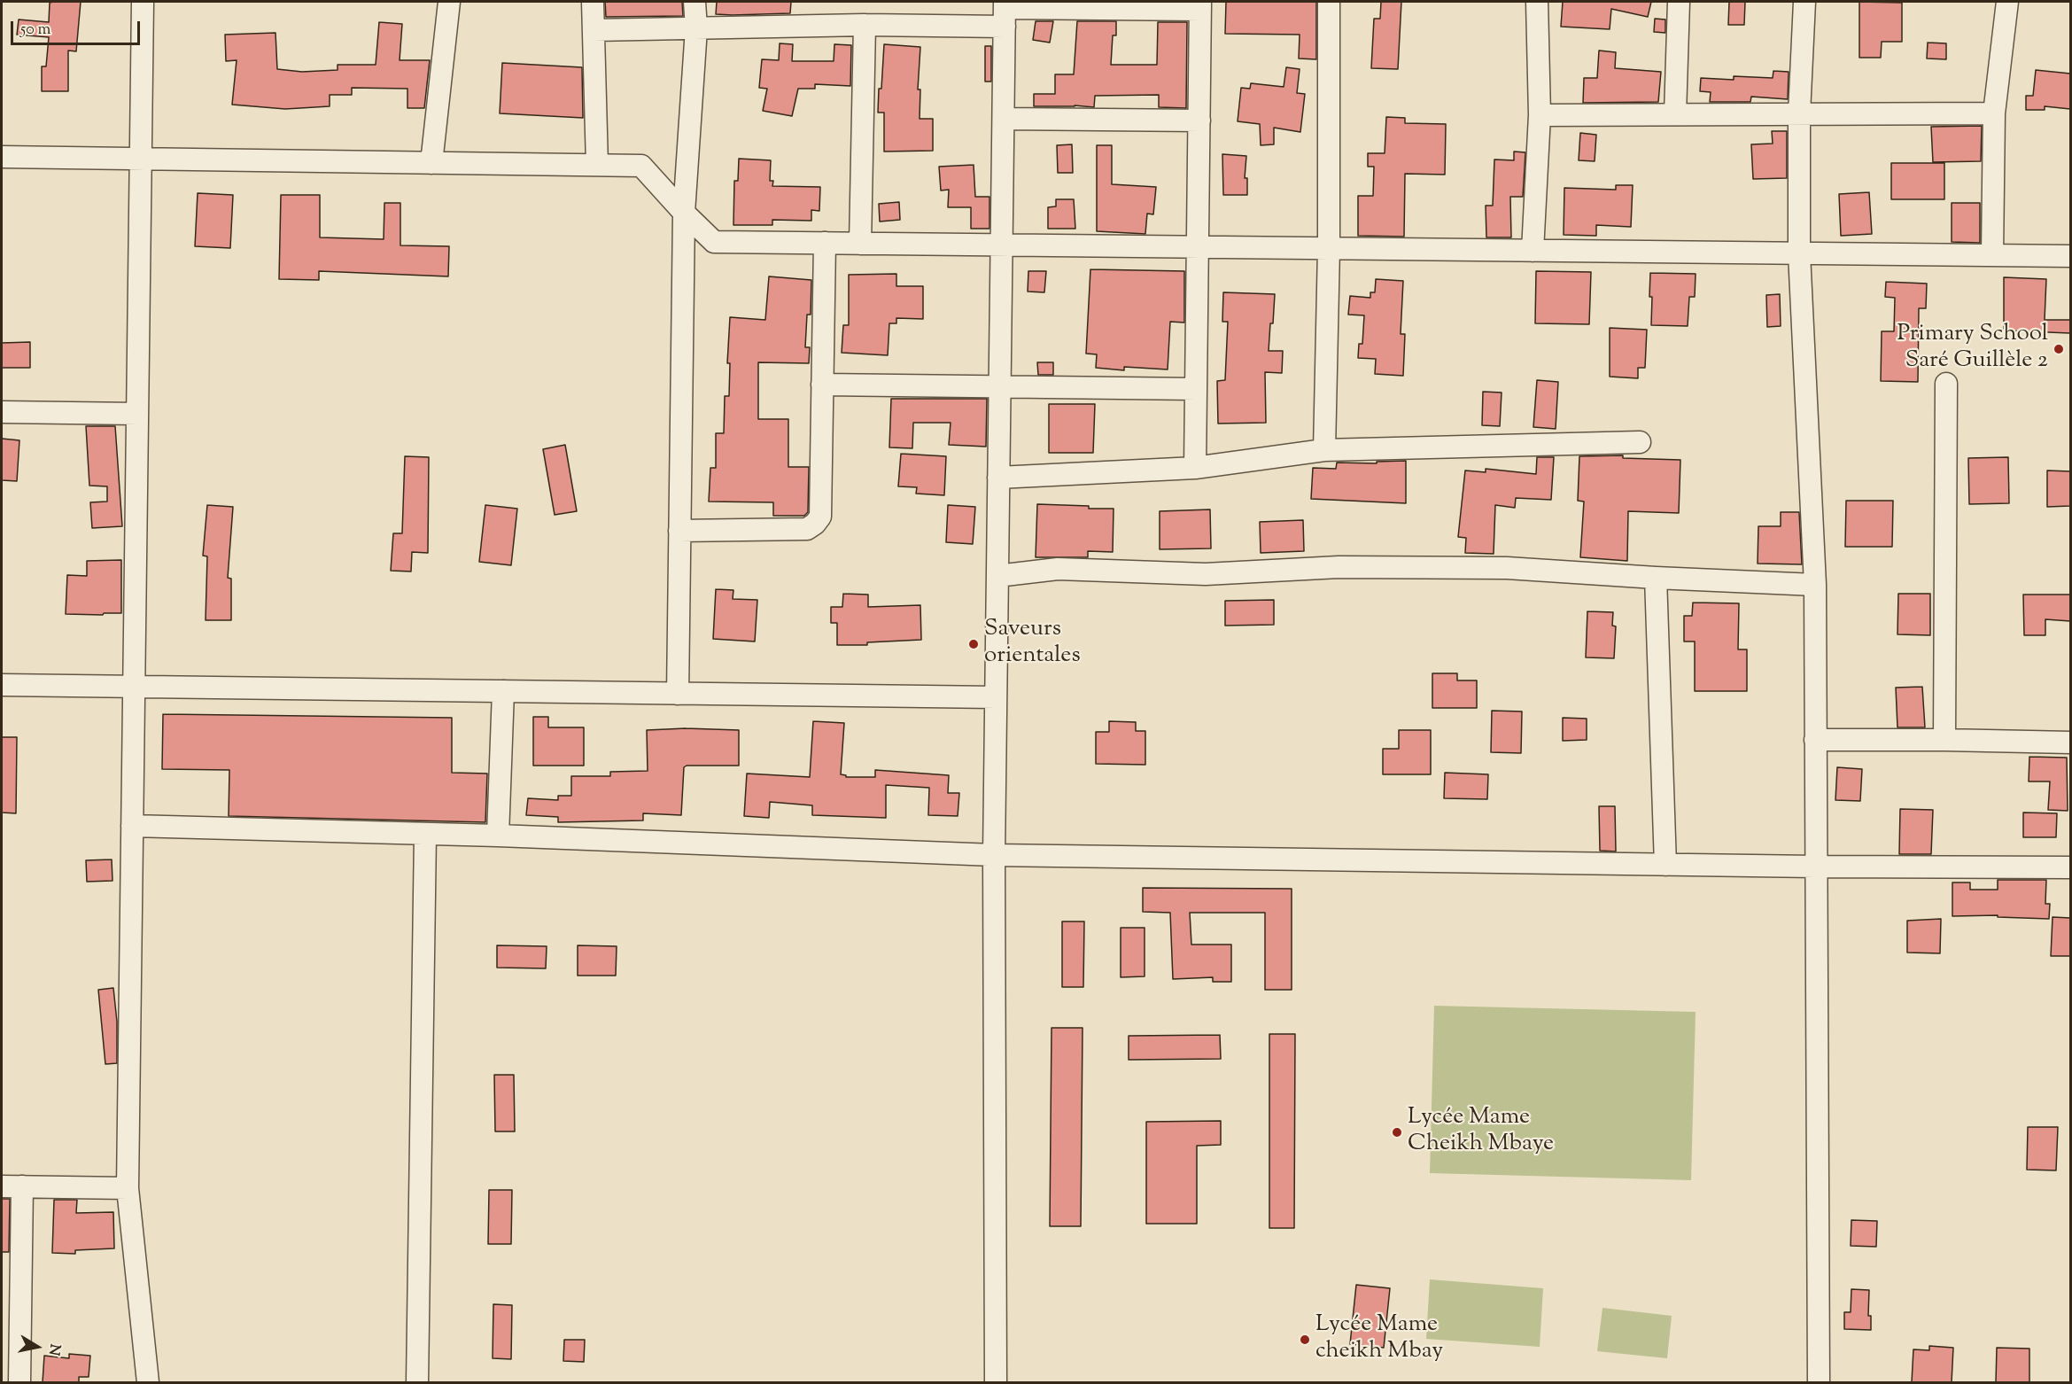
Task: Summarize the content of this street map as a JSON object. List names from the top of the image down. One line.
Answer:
{"places":["Primary School Saré Guillèle 2","Saveurs orientales","Lycée Mame Cheikh Mbaye","Lycée Mame cheikh Mbay"],"scale_bar":"50 m","north":"right"}
